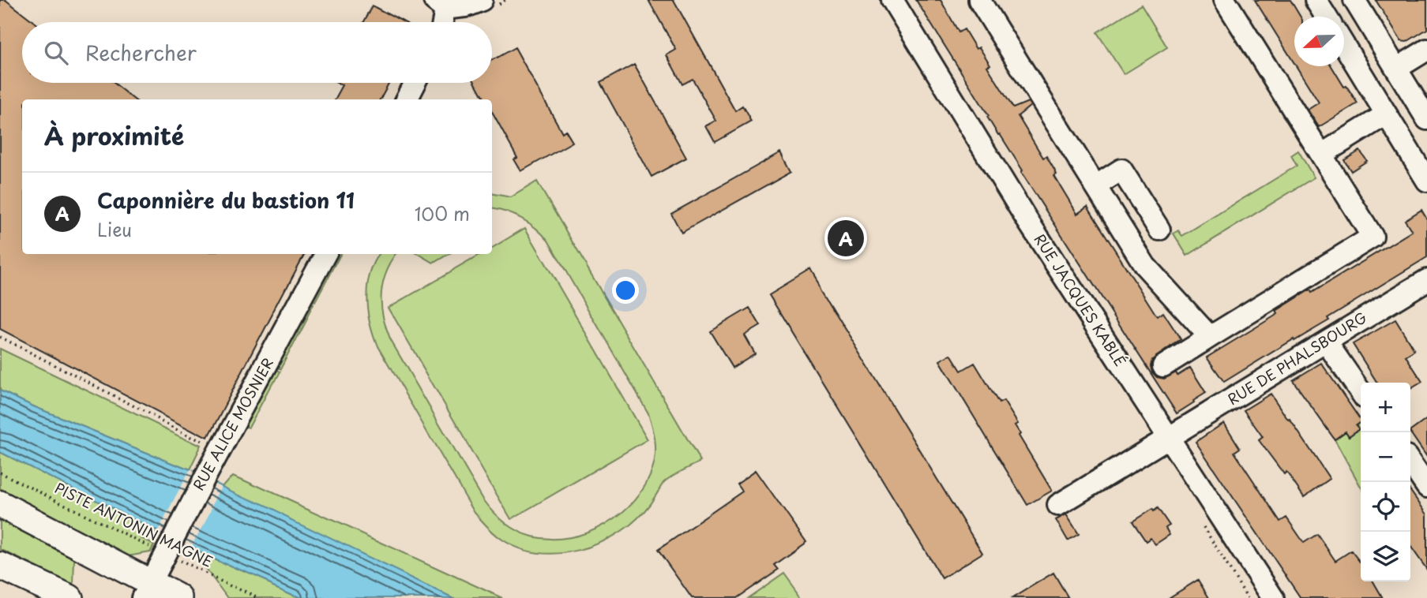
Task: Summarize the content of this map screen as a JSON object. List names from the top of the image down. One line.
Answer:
{"streets":{"street":["RUE JACQUES KABLÉ","RUE DE PHALSBOURG","RUE ALICE MOSNIER"],"path":["PISTE ANTONIN MAGNE"]},"crossings":[["RUE JACQUES KABLÉ","RUE DE PHALSBOURG"],["RUE ALICE MOSNIER","PISTE ANTONIN MAGNE"]],"north":"left","page":{"search":"Rechercher","heading":"À proximité","list":[{"mark":"A","name":"Caponnière du bastion 11","note":"Lieu","value":"100 m"}],"pins":"A","map_buttons":["+","−"]}}
